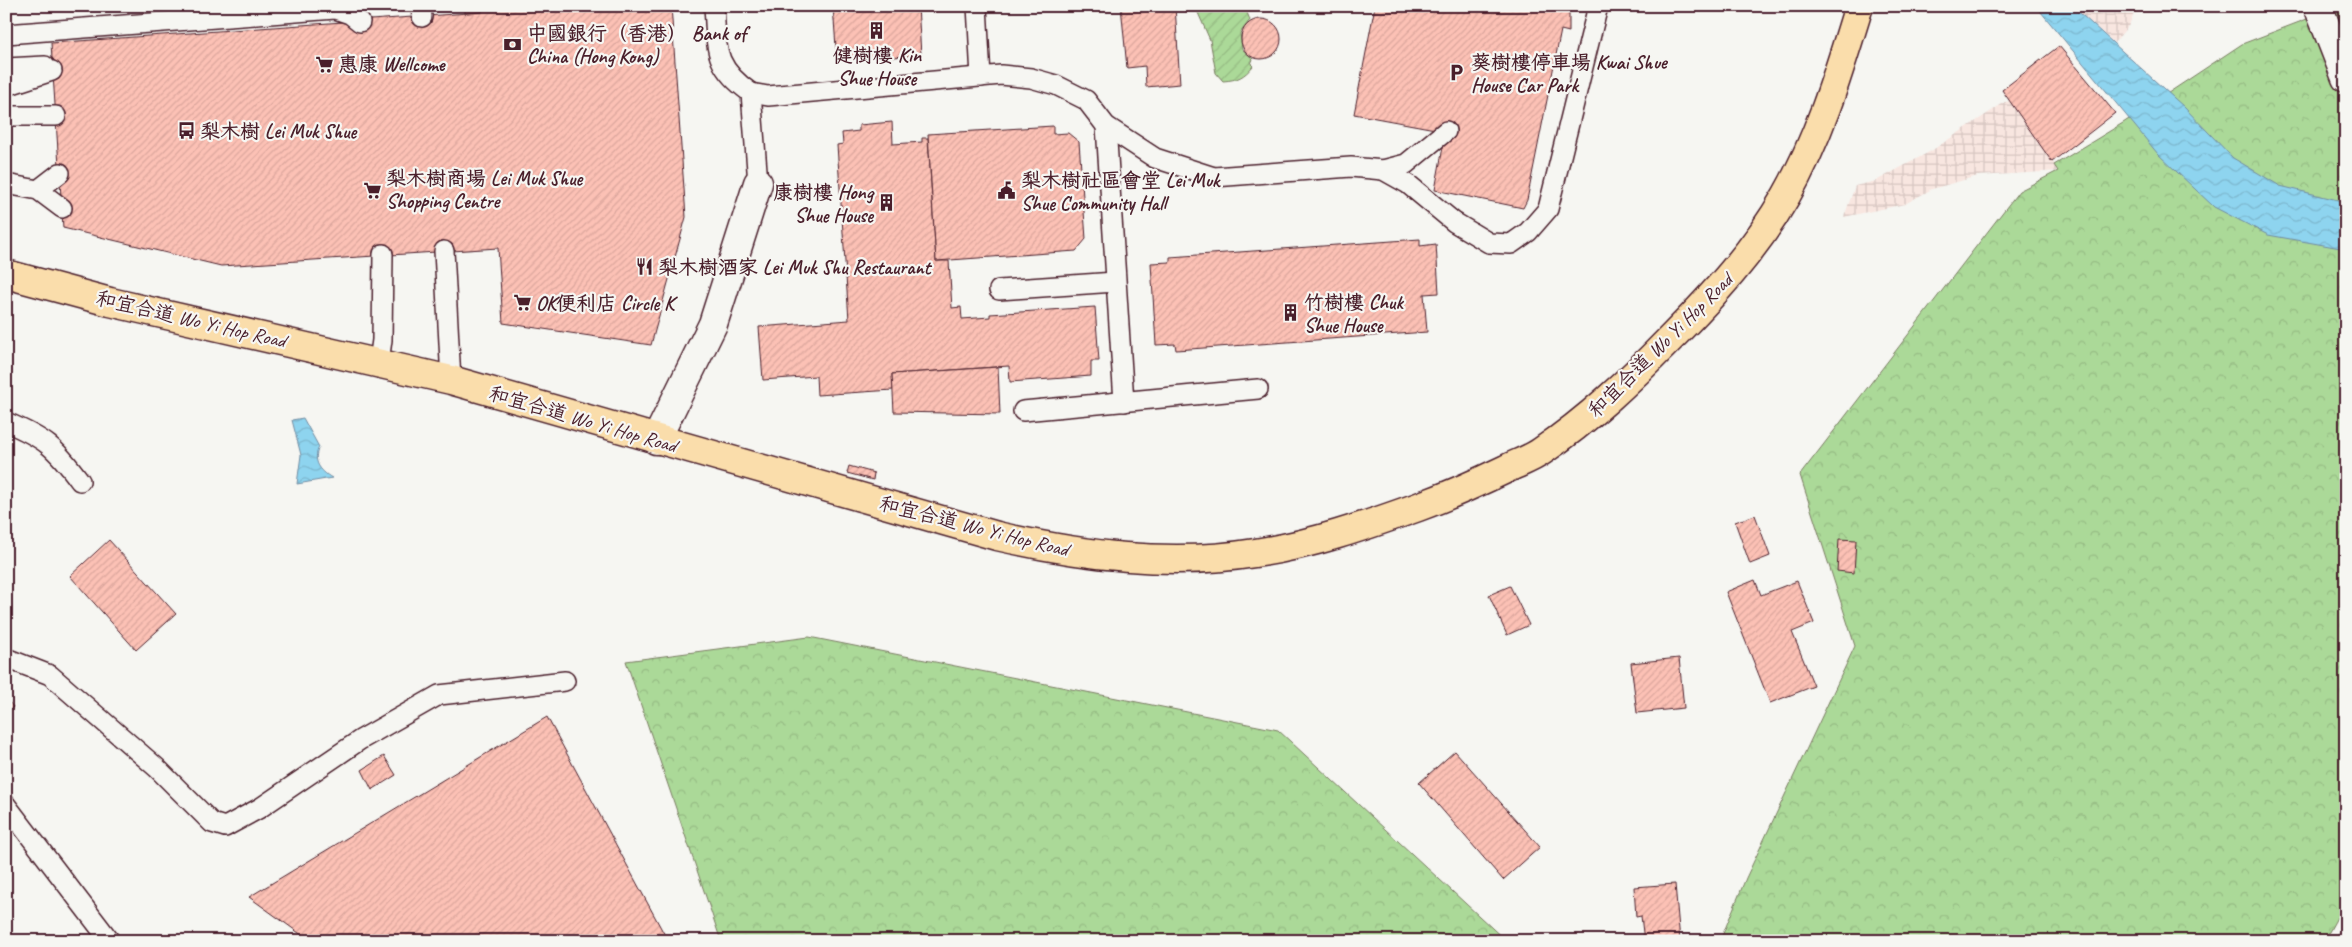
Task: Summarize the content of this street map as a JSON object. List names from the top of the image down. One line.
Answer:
{"streets":{"main road":["和宜合道 Wo Yi Hop Road"]},"places":{"building":["健樹樓 Kin Shue House","康樹樓 Hong Shue House","竹樹樓 Chuk Shue House"],"bank":["中國銀行（香港） Bank of China (Hong Kong)"],"supermarket":["惠康 Wellcome","梨木樹商場 Lei Muk Shue Shopping Centre","OK便利店 Circle K"],"parking":["葵樹樓停車場 Kwai Shue House Car Park"],"bus stop":["梨木樹 Lei Muk Shue"],"public building":["梨木樹社區會堂 Lei Muk Shue Community Hall"],"restaurant":["梨木樹酒家 Lei Muk Shu Restaurant"]}}
